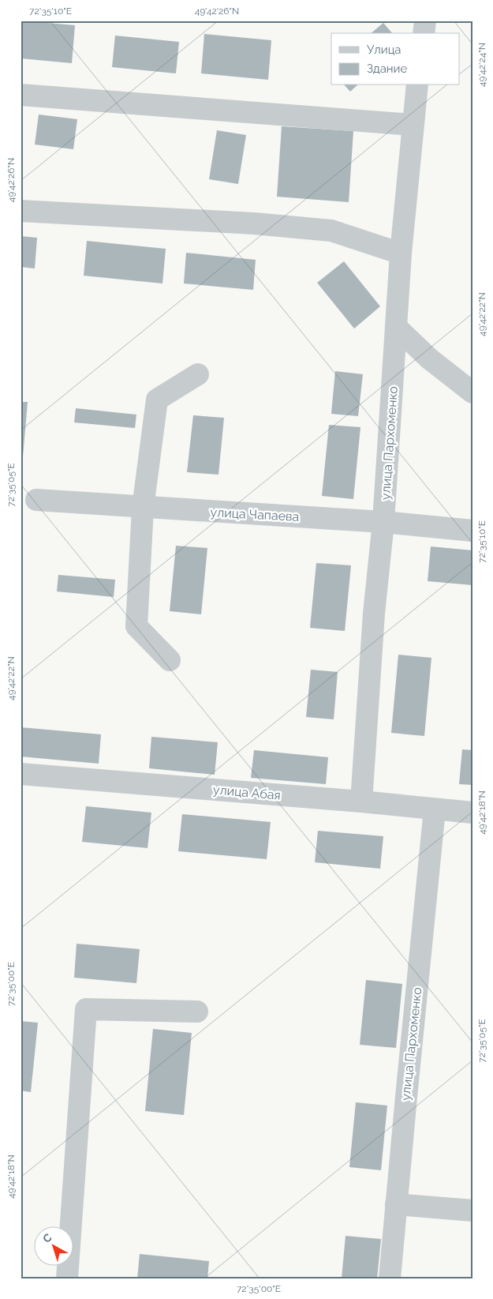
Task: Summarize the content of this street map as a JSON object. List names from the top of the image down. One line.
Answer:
{"streets":{"street":["улица Пархоменко","улица Чапаева","улица Абая"]},"crossings":[["улица Пархоменко","улица Чапаева"],["улица Пархоменко","улица Абая"]],"legend":["Улица","Здание"],"north":"top left","coordinates":["72°35'10\"E","49°42'26\"N","49°42'24\"N","49°42'22\"N","72°35'05\"E","49°42'18\"N","72°35'00\"E"]}
